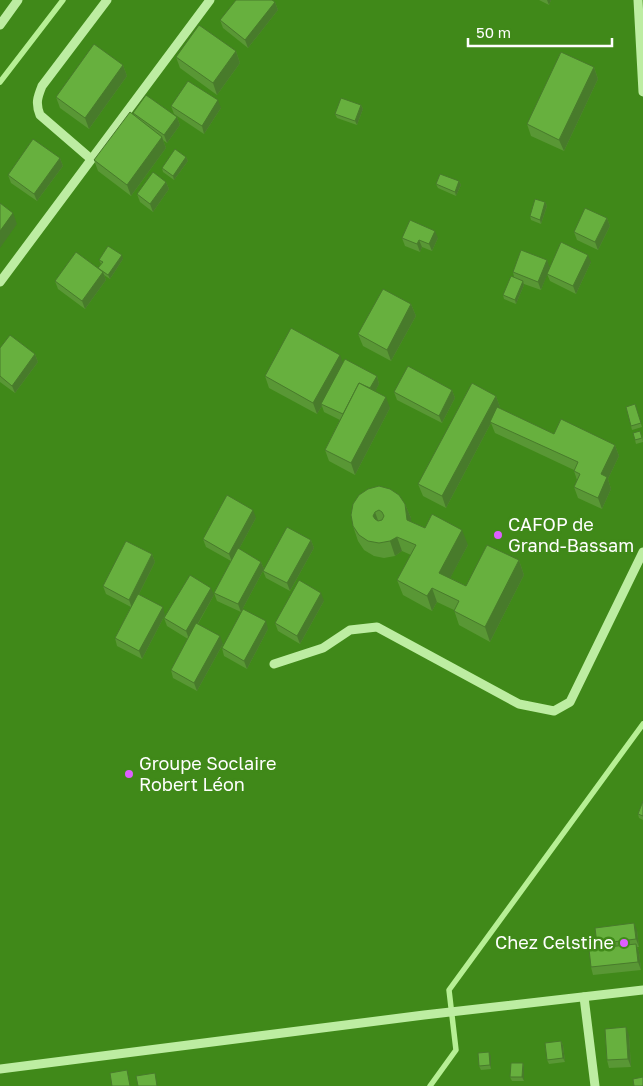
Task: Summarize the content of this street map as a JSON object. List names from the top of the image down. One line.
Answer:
{"places":["CAFOP de Grand-Bassam","Groupe Soclaire Robert Léon","Chez Celstine"],"scale_bar":"50 m"}
